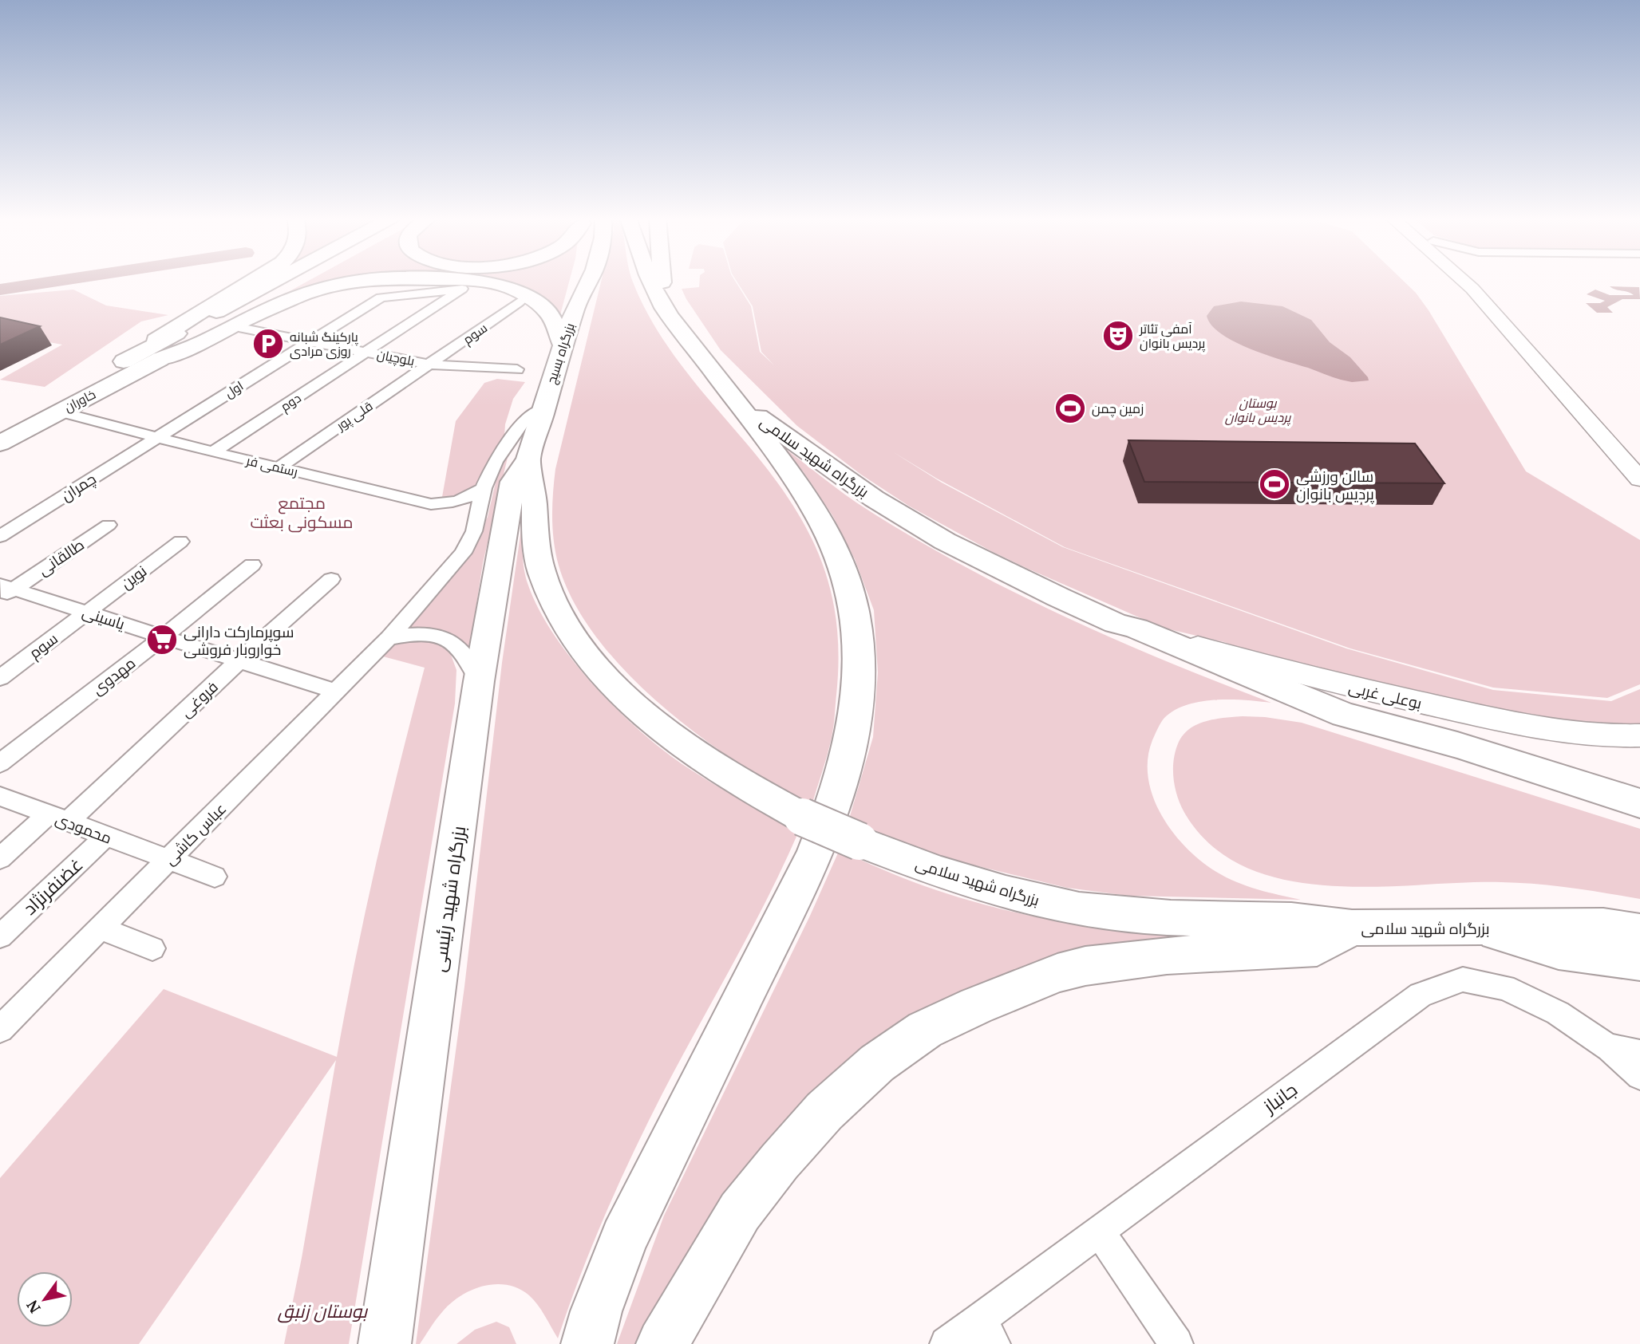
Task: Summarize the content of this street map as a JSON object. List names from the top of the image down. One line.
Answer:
{"streets":{"main road":["بزرگراه بسیج","خاوران","بزرگراه شهید سلامی","بوعلی غربی","بزرگراه شهید رئیسی"],"street":["سوم","بلوچیان","اول","دوم","قلی پور","رستمی فر","چمران","طالقانی","نوین","یاسینی","مهدوی","فروغی","محمودی","عباس کاشی","غضنفرنژاد","جانباز"]},"crossings":[["سوم","بلوچیان"],["سوم","قلی پور"],["سوم","نوین"],["سوم","یاسینی"],["بزرگراه بسیج","بزرگراه شهید سلامی"],["بزرگراه بسیج","عباس کاشی"],["بزرگراه بسیج","بزرگراه شهید رئیسی"],["بلوچیان","اول"],["بلوچیان","دوم"],["بلوچیان","قلی پور"],["اول","دوم"],["اول","رستمی فر"],["اول","چمران"],["خاوران","رستمی فر"],["دوم","رستمی فر"],["قلی پور","رستمی فر"],["بزرگراه شهید سلامی","بوعلی غربی"],["بزرگراه شهید سلامی","بزرگراه شهید رئیسی"],["رستمی فر","چمران"],["رستمی فر","عباس کاشی"],["طالقانی","یاسینی"],["نوین","یاسینی"],["یاسینی","مهدوی"],["یاسینی","فروغی"],["یاسینی","عباس کاشی"],["فروغی","محمودی"],["محمودی","عباس کاشی"],["محمودی","غضنفرنژاد"]],"districts":["مجتمع مسکونی بعثت"],"parks":["بوستان پردیس بانوان","بوستان زنبق"],"places":{"theatre":["آمفی تئاتر پردیس بانوان"],"parking":["پارکینگ شبانه روزی مرادی"],"sports":["زمین چمن","سالن ورزشی پردیس بانوان"],"supermarket":["سوپرمارکت دارانی خواروبار فروشی"]},"north":"bottom left"}
